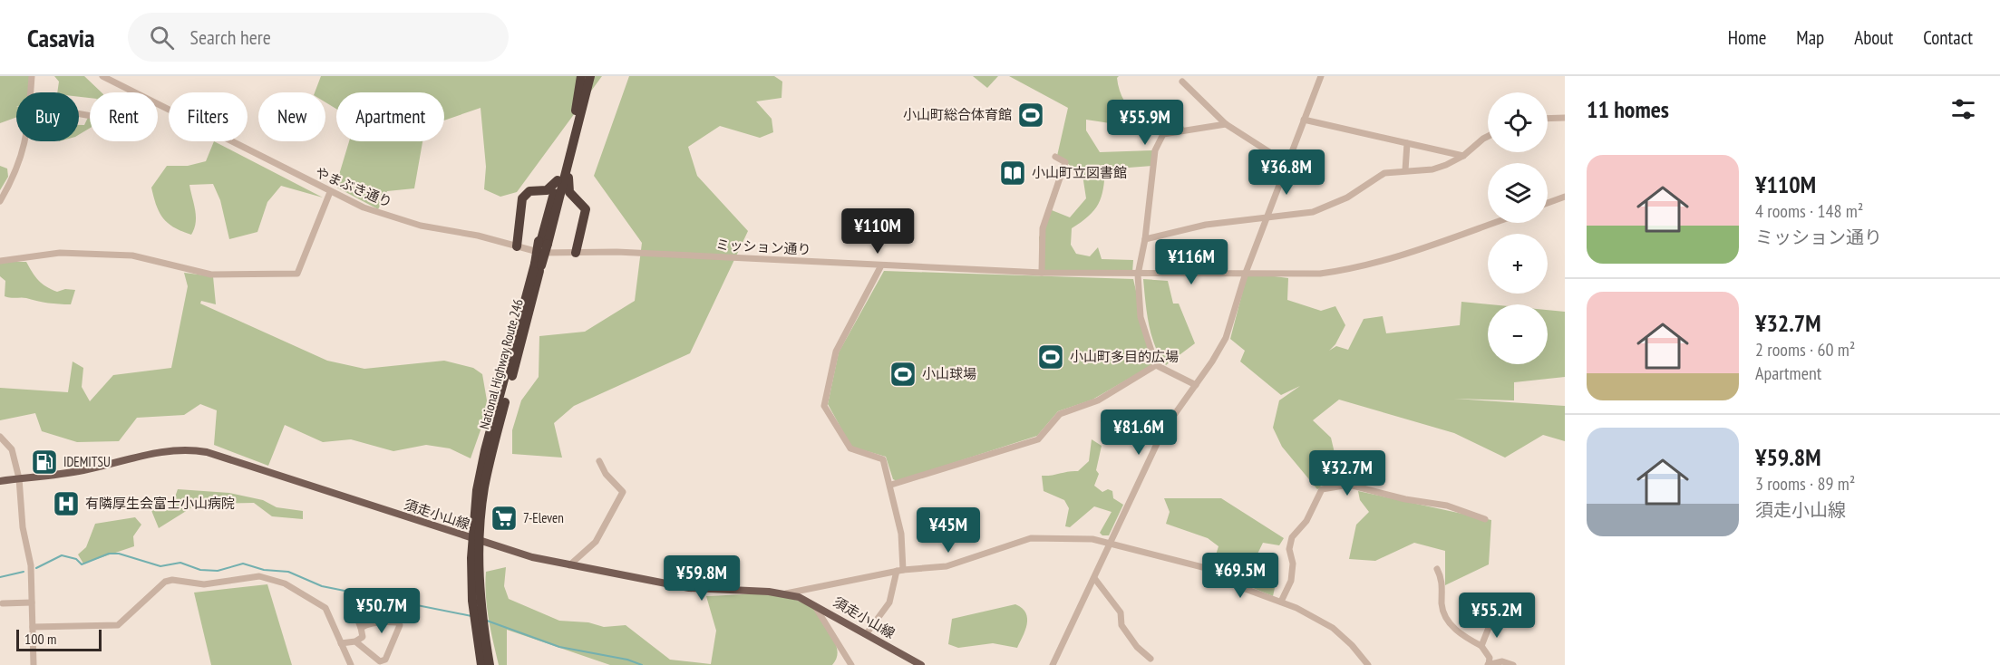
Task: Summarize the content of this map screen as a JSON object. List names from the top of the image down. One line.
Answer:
{"streets":{"highway":["National Highway Route 246"],"main road":["須走小山線"],"street":["やまぶき通り","ミッション通り"]},"crossings":[["やまぶき通り","ミッション通り"],["National Highway Route 246","須走小山線"]],"places":{"sports":["小山町総合体育館","小山町多目的広場","小山球場"],"library":["小山町立図書館"],"fuel station":["IDEMITSU"],"hospital":["有隣厚生会富士小山病院"],"supermarket":["7-Eleven"]},"scale_bar":"100 m","page":{"header":"Casavia","search":"Search here","nav":["Home","Map","About","Contact"],"heading":"11 homes","map_buttons":["+","−"],"chip":["Buy","Rent","Filters","New","Apartment"],"price":["¥55.9M","¥36.8M","¥110M","¥116M","¥81.6M","¥32.7M","¥45M","¥69.5M","¥59.8M","¥50.7M","¥55.2M"],"list":[{"name":"¥110M","note":"4 rooms · 148 m² · ミッション通り"},{"name":"¥32.7M","note":"2 rooms · 60 m² · Apartment"},{"name":"¥59.8M","note":"3 rooms · 89 m² · 須走小山線"}],"scale":"100 m"}}
